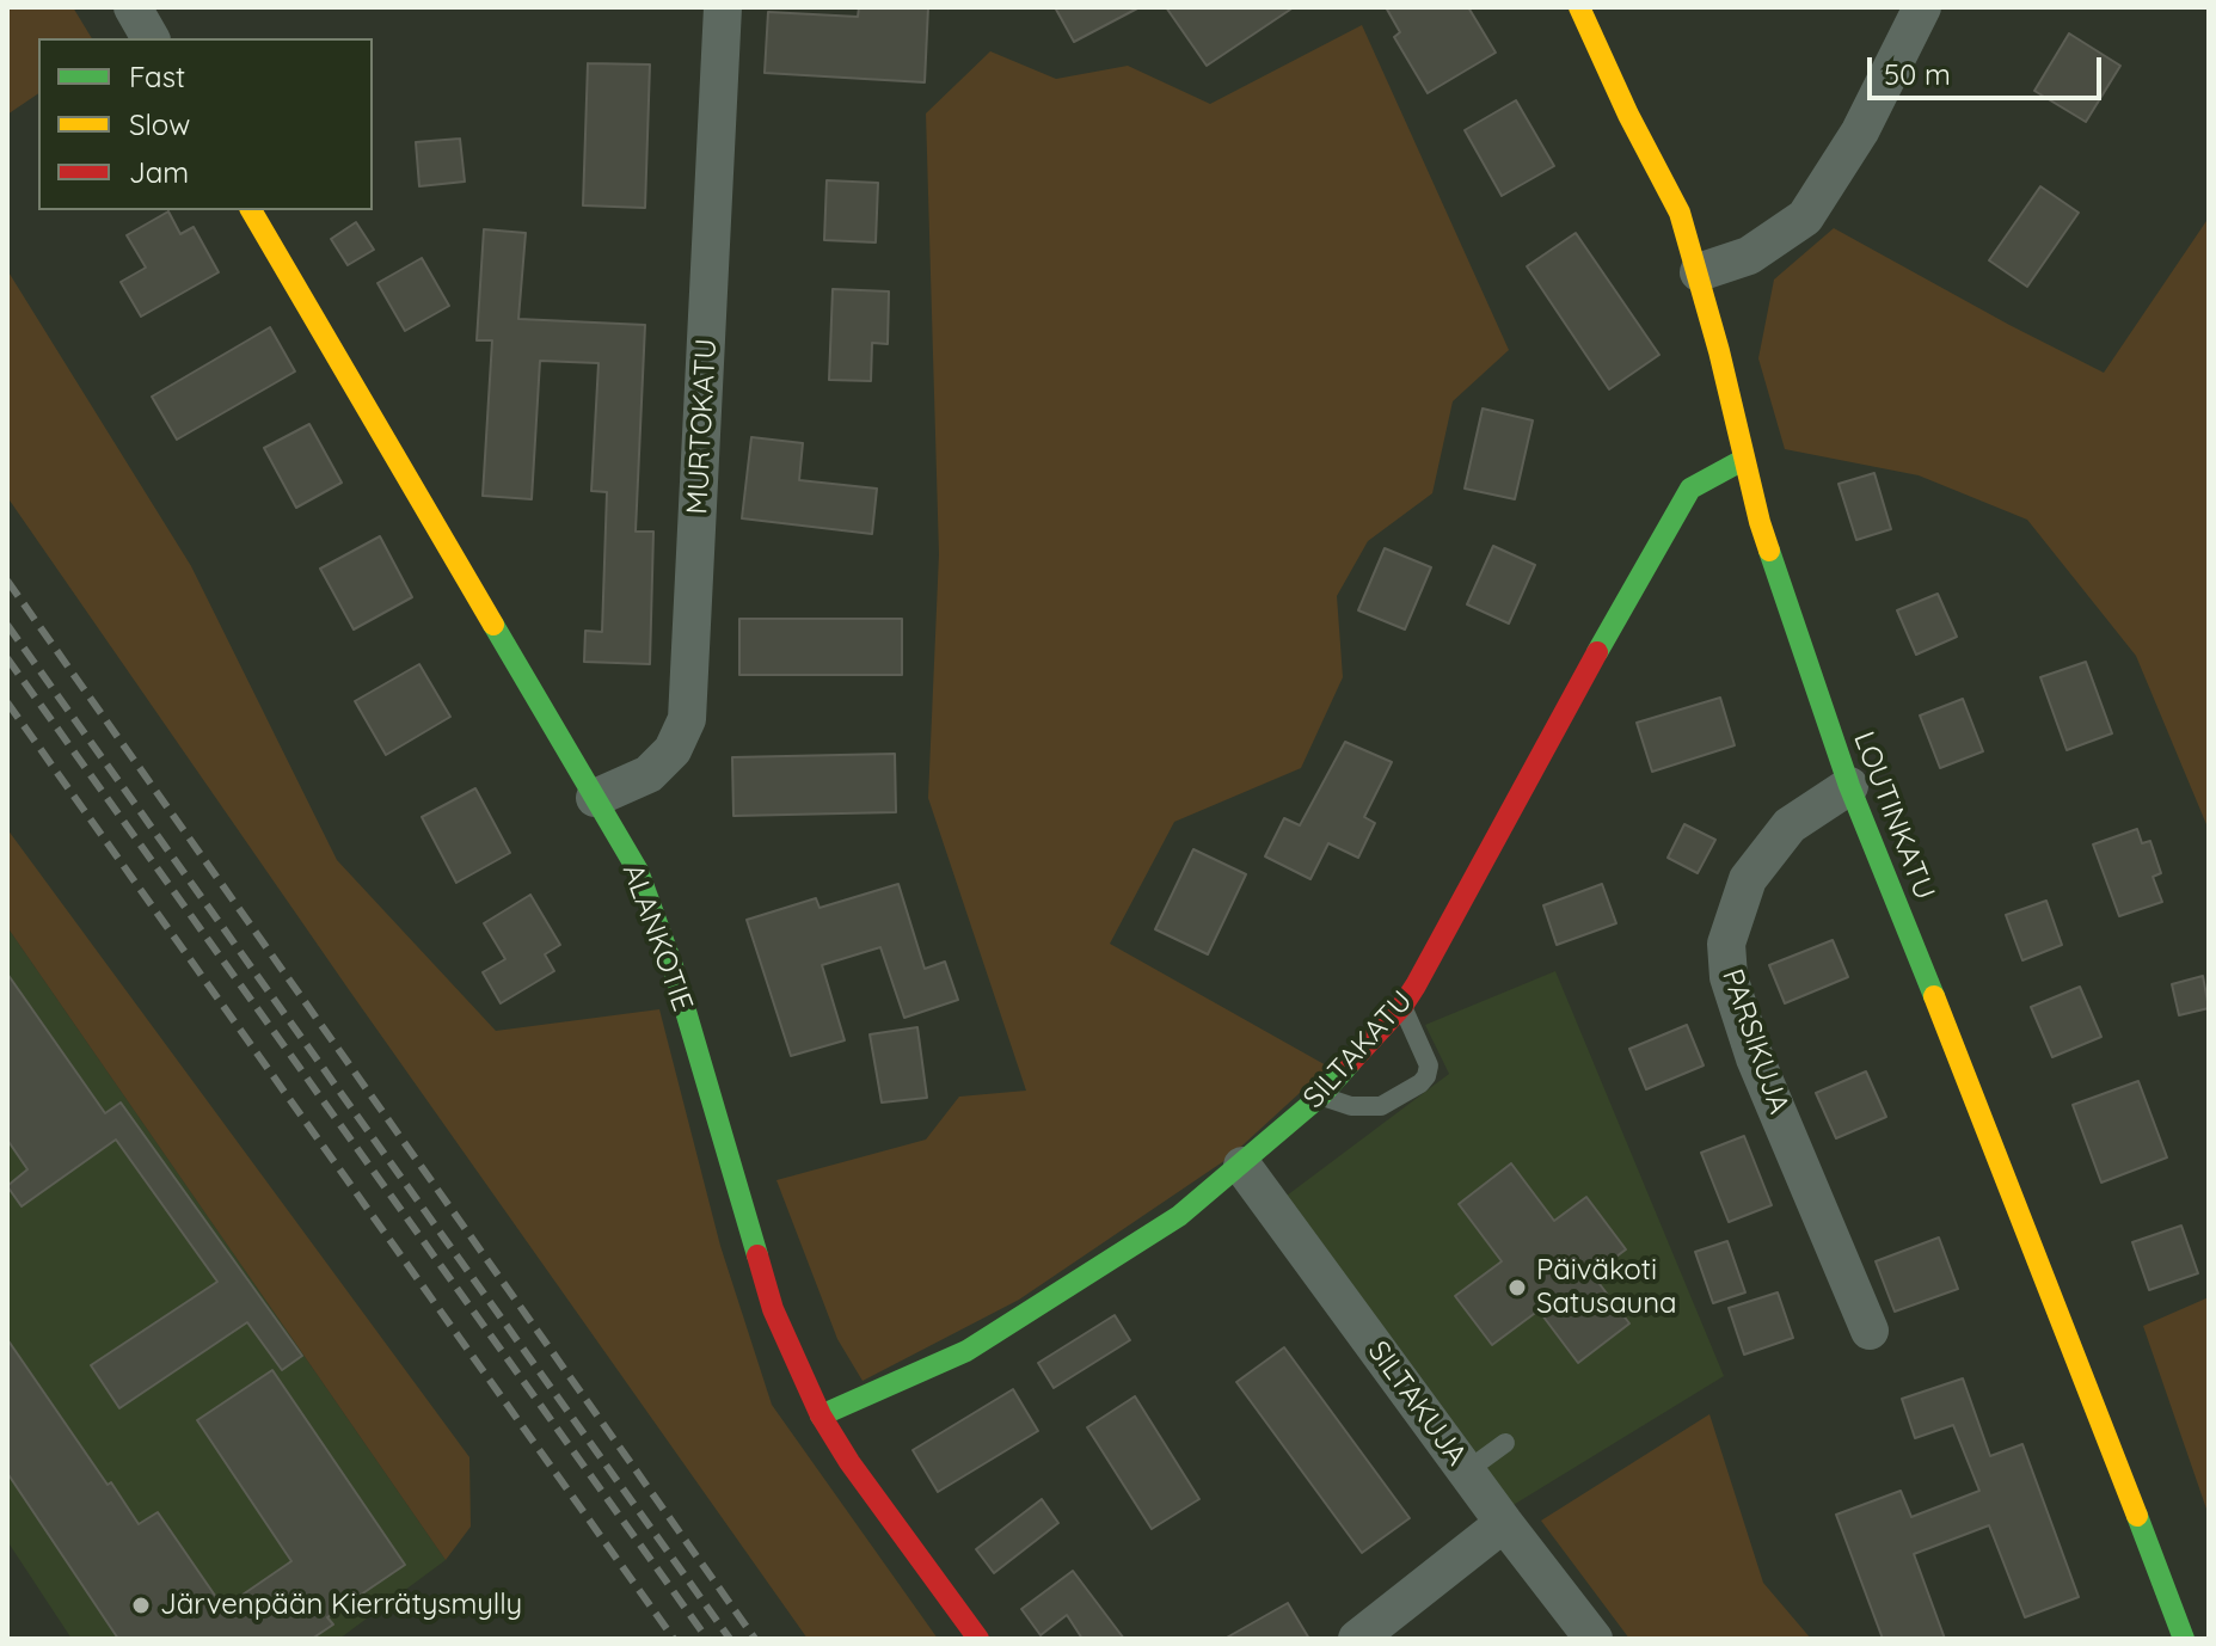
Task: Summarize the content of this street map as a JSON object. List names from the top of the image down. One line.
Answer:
{"streets":{"street":["MURTOKATU","LOUTINKATU","ALANKOTIE","PARSIKUJA","SILTAKATU","SILTAKUJA"]},"crossings":[["MURTOKATU","ALANKOTIE"],["LOUTINKATU","PARSIKUJA"],["LOUTINKATU","SILTAKATU"],["ALANKOTIE","SILTAKATU"],["SILTAKATU","SILTAKUJA"]],"places":["Päiväkoti Satusauna","Järvenpään Kierrätysmylly"],"legend":["Fast","Slow","Jam"],"scale_bar":"50 m"}
